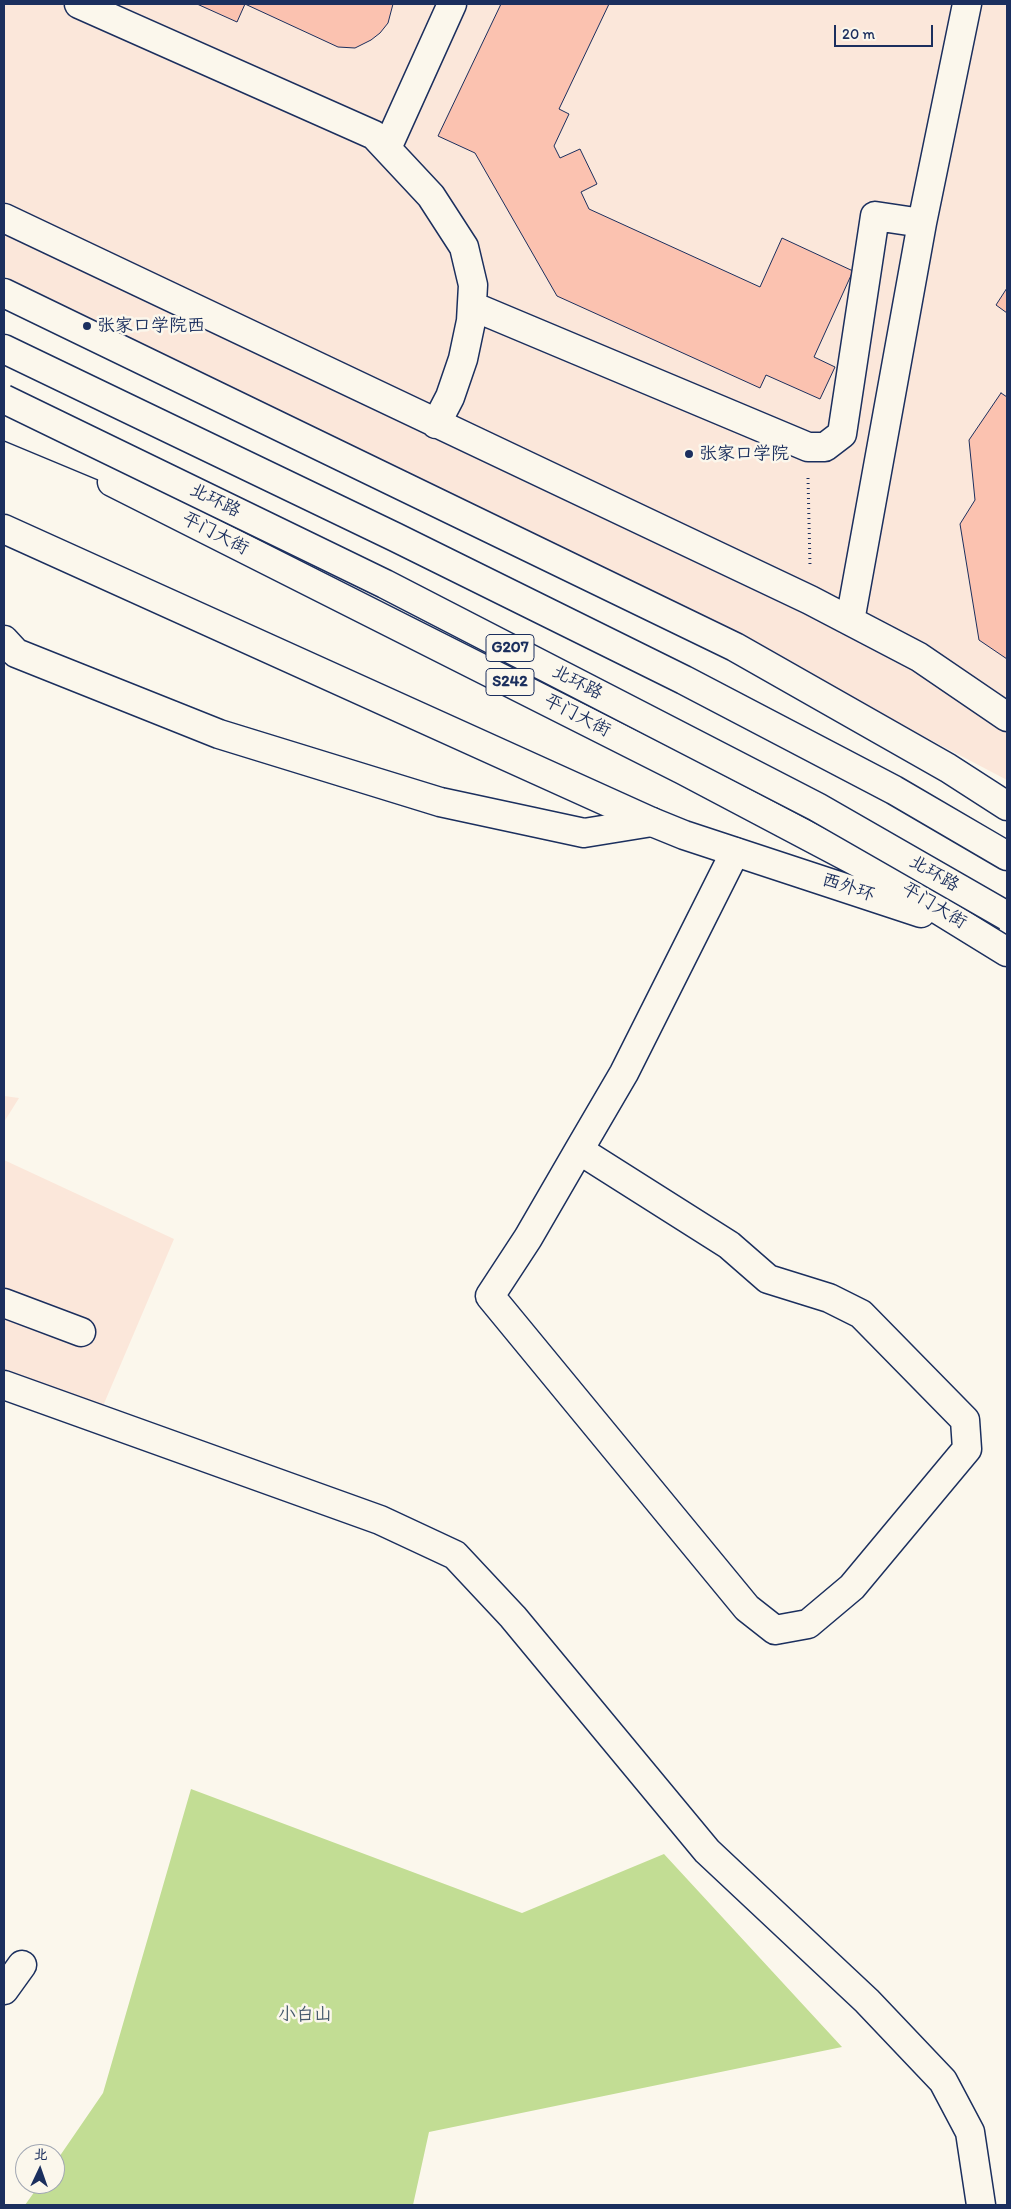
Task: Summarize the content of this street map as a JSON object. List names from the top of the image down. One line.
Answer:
{"streets":{"main road":["北环路","平门大街","G207","S242","西外环"]},"crossings":[["平门大街","西外环"]],"parks":["小白山"],"places":["张家口学院西","张家口学院"],"scale_bar":"20 m","north":"top"}
